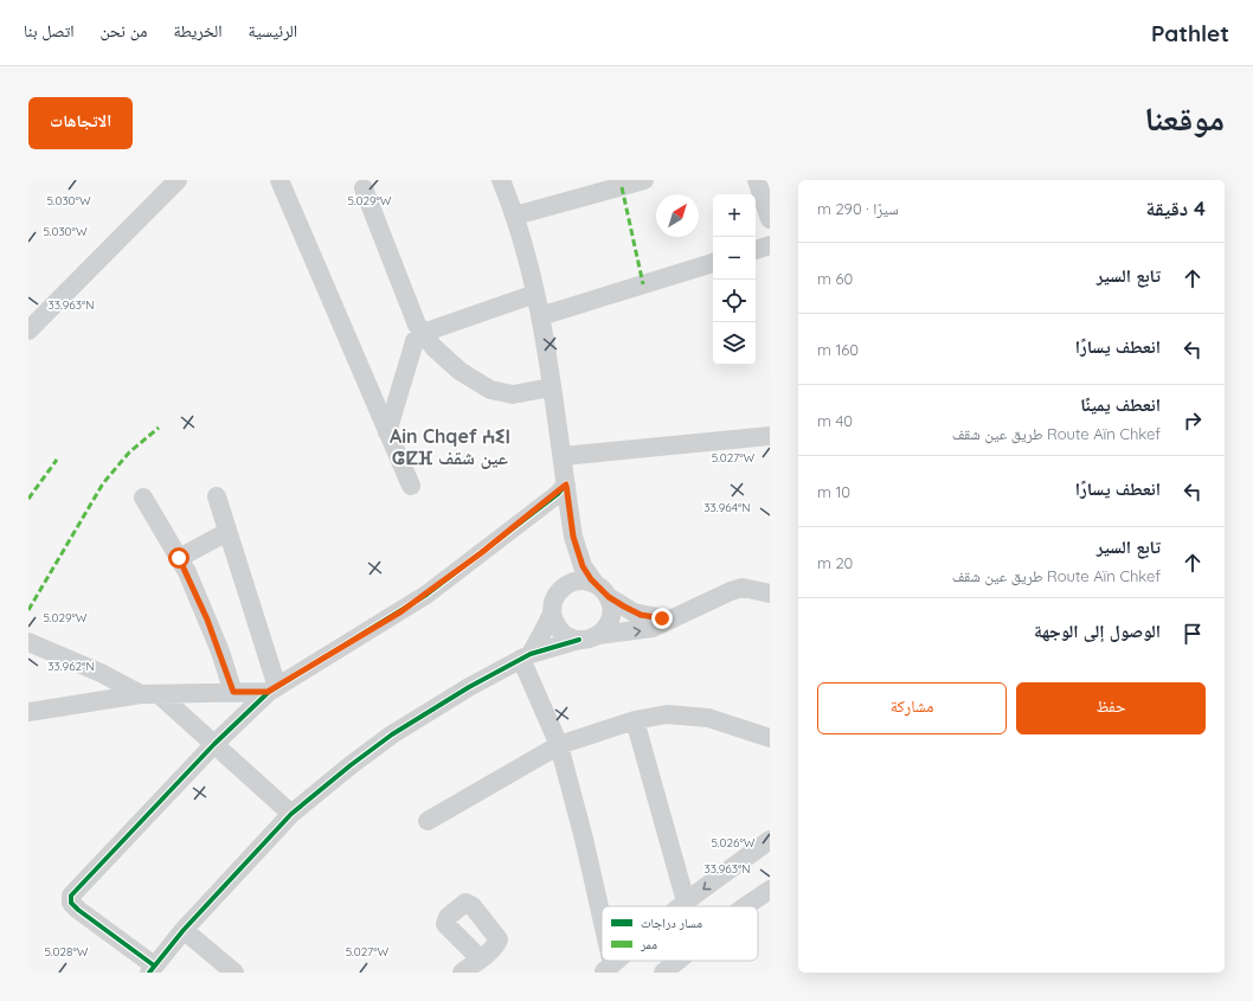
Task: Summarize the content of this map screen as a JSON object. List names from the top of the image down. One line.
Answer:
{"districts":["Ain Chqef ⵄⵉⵏ ⵛⵇⴼ عين شقف"],"legend":["مسار دراجات","ممر"],"north":"top right","page":{"header":"Pathlet","nav":["الرئيسية","الخريطة","من نحن","اتصل بنا"],"title":"موقعنا","buttons":["الاتجاهات",["حفظ","مشاركة"]],"heading":["4 دقيقة","سيرًا · 290 m"],"map_buttons":["+","−"],"list":[["تابع السير","60 m"],["انعطف يسارًا","160 m"],["انعطف يمينًا","Route Aïn Chkef طريق عين شقف","40 m"],["انعطف يسارًا","10 m"],["تابع السير","Route Aïn Chkef طريق عين شقف","20 m"],"الوصول إلى الوجهة"]},"coordinates":["5.030°W","5.029°W","33.963°N","5.027°W","33.964°N","33.962°N","5.026°W","5.028°W"]}
